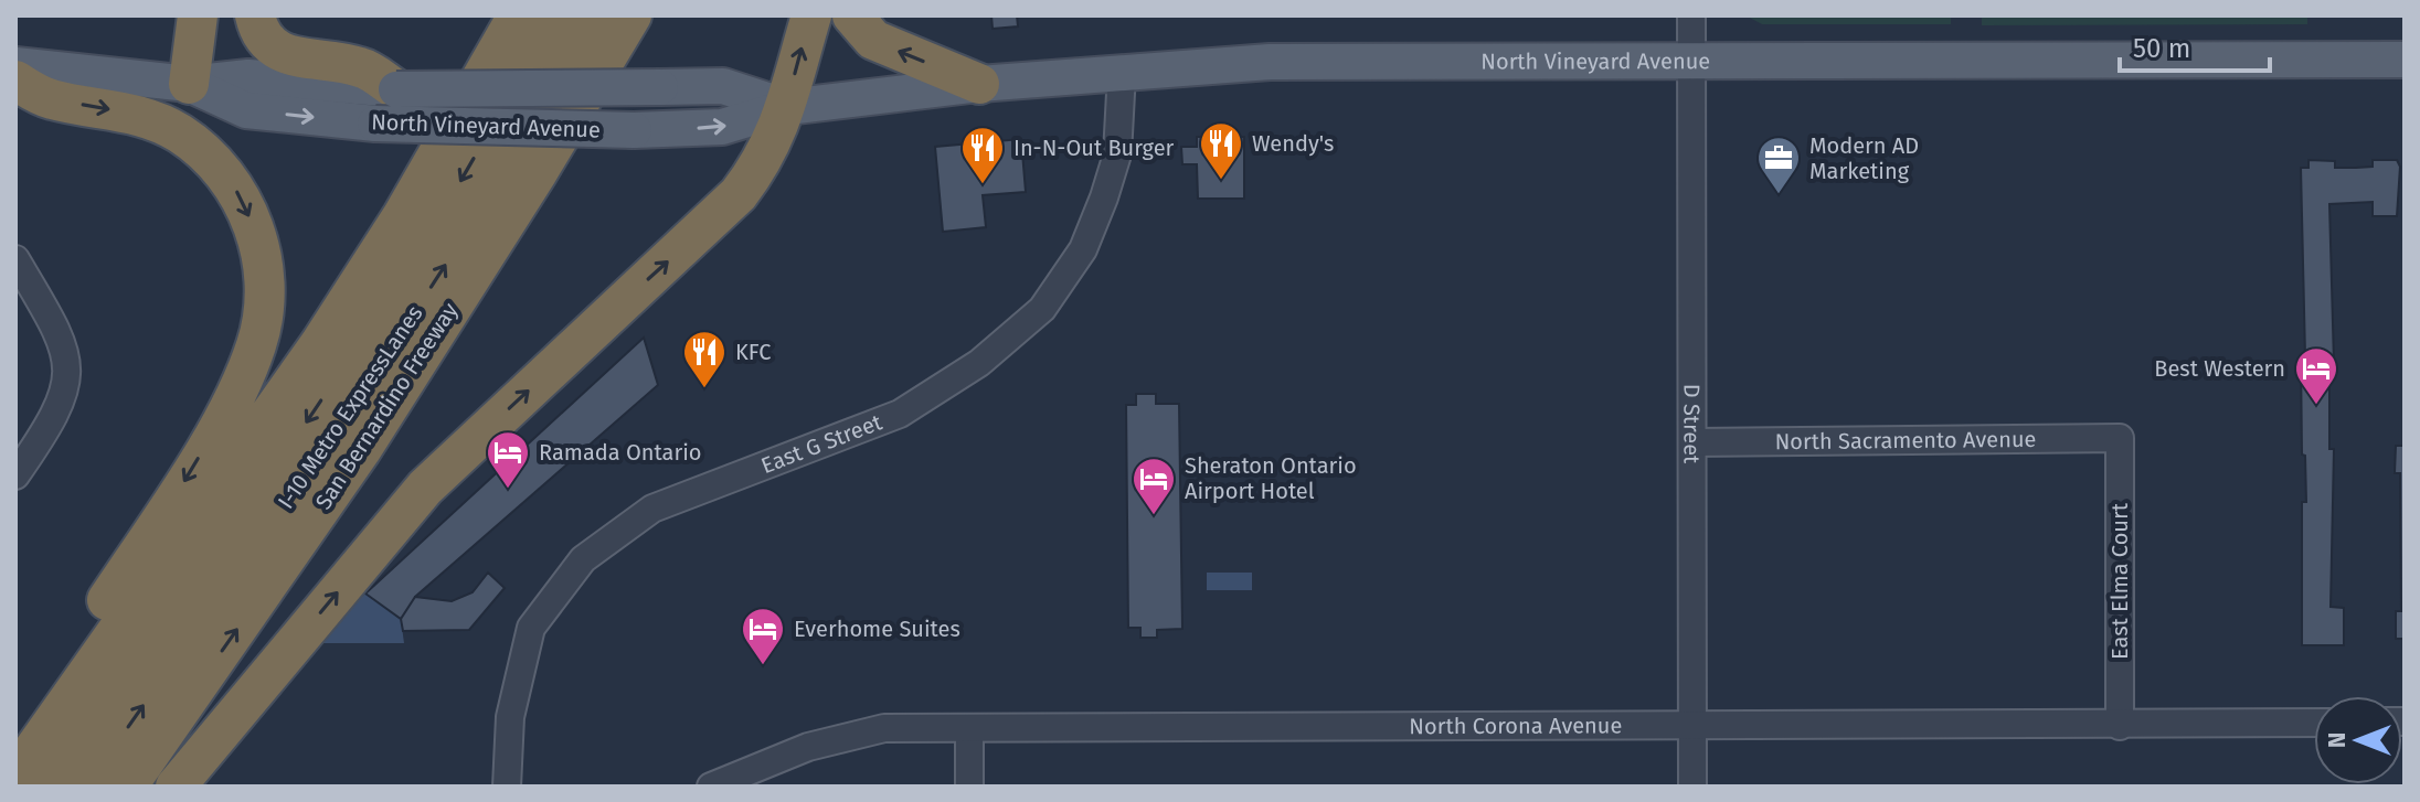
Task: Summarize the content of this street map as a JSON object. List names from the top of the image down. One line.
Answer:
{"streets":{"highway":["San Bernardino Freeway","I-10 Metro ExpressLanes"],"main road":["North Vineyard Avenue"],"street":["D Street","North Sacramento Avenue","East G Street","East Elma Court","North Corona Avenue"]},"crossings":[["North Vineyard Avenue","D Street"],["North Vineyard Avenue","East G Street"],["D Street","North Sacramento Avenue"],["D Street","North Corona Avenue"],["North Sacramento Avenue","East Elma Court"],["East Elma Court","North Corona Avenue"]],"places":{"restaurant":["Wendy's","In-N-Out Burger","KFC"],"office":["Modern AD Marketing"],"hotel":["Best Western","Ramada Ontario","Sheraton Ontario Airport Hotel","Everhome Suites"]},"scale_bar":"50 m","north":"left"}
